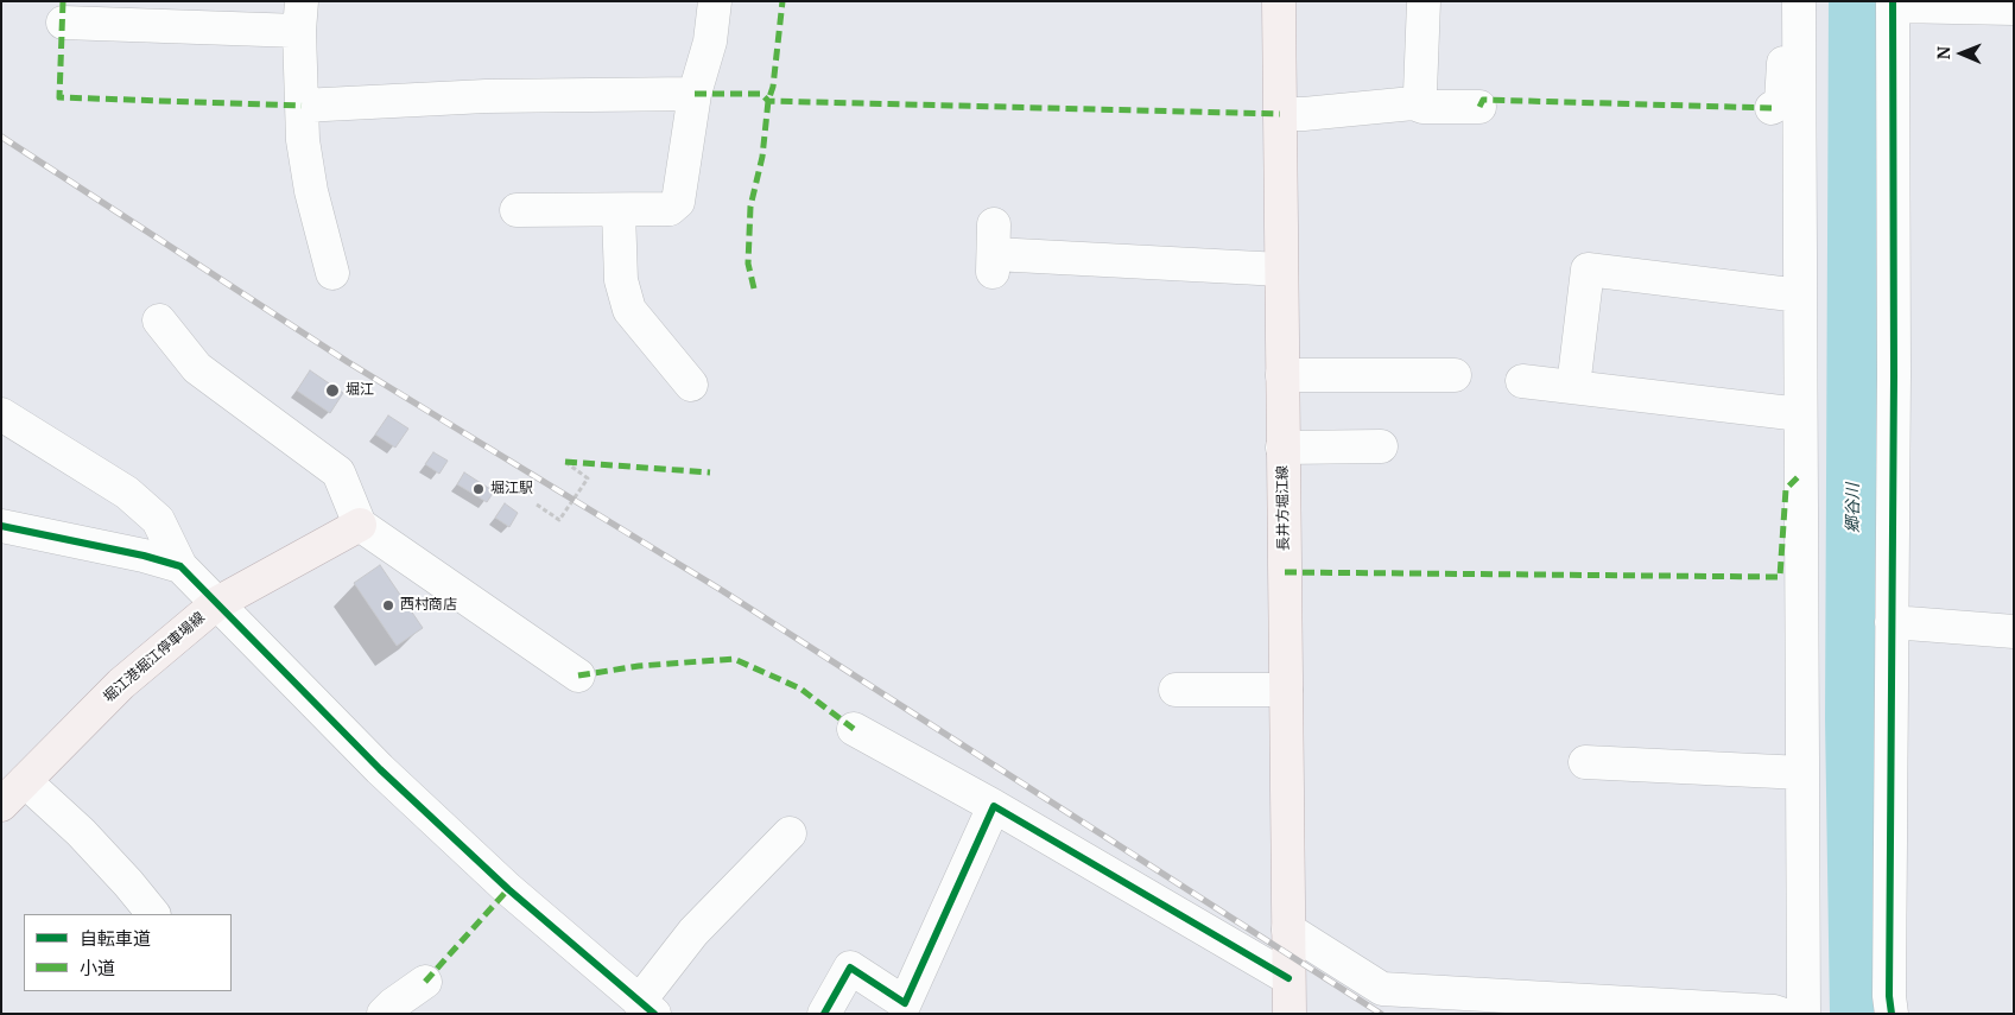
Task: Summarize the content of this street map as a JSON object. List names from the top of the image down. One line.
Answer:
{"streets":{"main road":["長井方堀江線","堀江港堀江停車場線"]},"water":["郷谷川"],"places":["堀江","堀江駅","西村商店"],"legend":["自転車道","小道"],"north":"left"}
